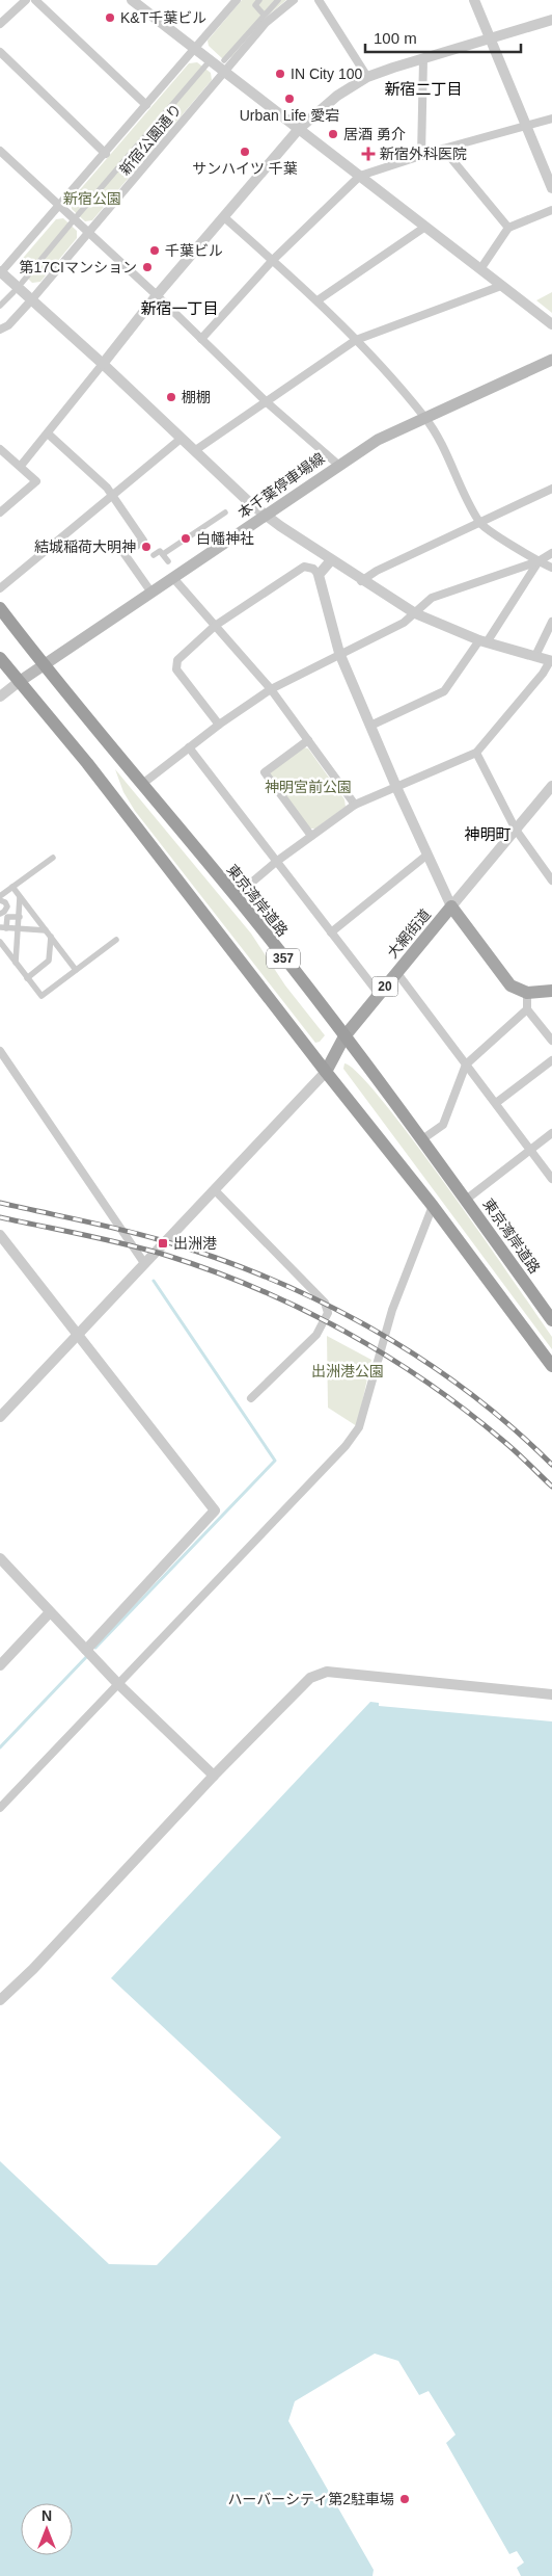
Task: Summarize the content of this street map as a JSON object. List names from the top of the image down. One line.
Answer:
{"streets":{"highway":["東京湾岸道路","357"],"main road":["本千葉停車場線","大網街道","20"],"street":["新宿公園通り"]},"crossings":[["本千葉停車場線","東京湾岸道路"],["本千葉停車場線","357"],["東京湾岸道路","大網街道"],["大網街道","357"]],"districts":["新宿二丁目","新宿一丁目","神明町"],"parks":["新宿公園","神明宮前公園","出洲港公園"],"places":{"other":["K&T千葉ビル","IN City 100","Urban Life 愛宕","居酒 勇介","サンハイツ 千葉","千葉ビル","第17CIマンション","棚棚","白幡神社","結城稲荷大明神","ハーバーシティ第2駐車場"],"health":["新宿外科医院"],"transit":["出洲港"]},"scale_bar":"100 m","north":"top"}
